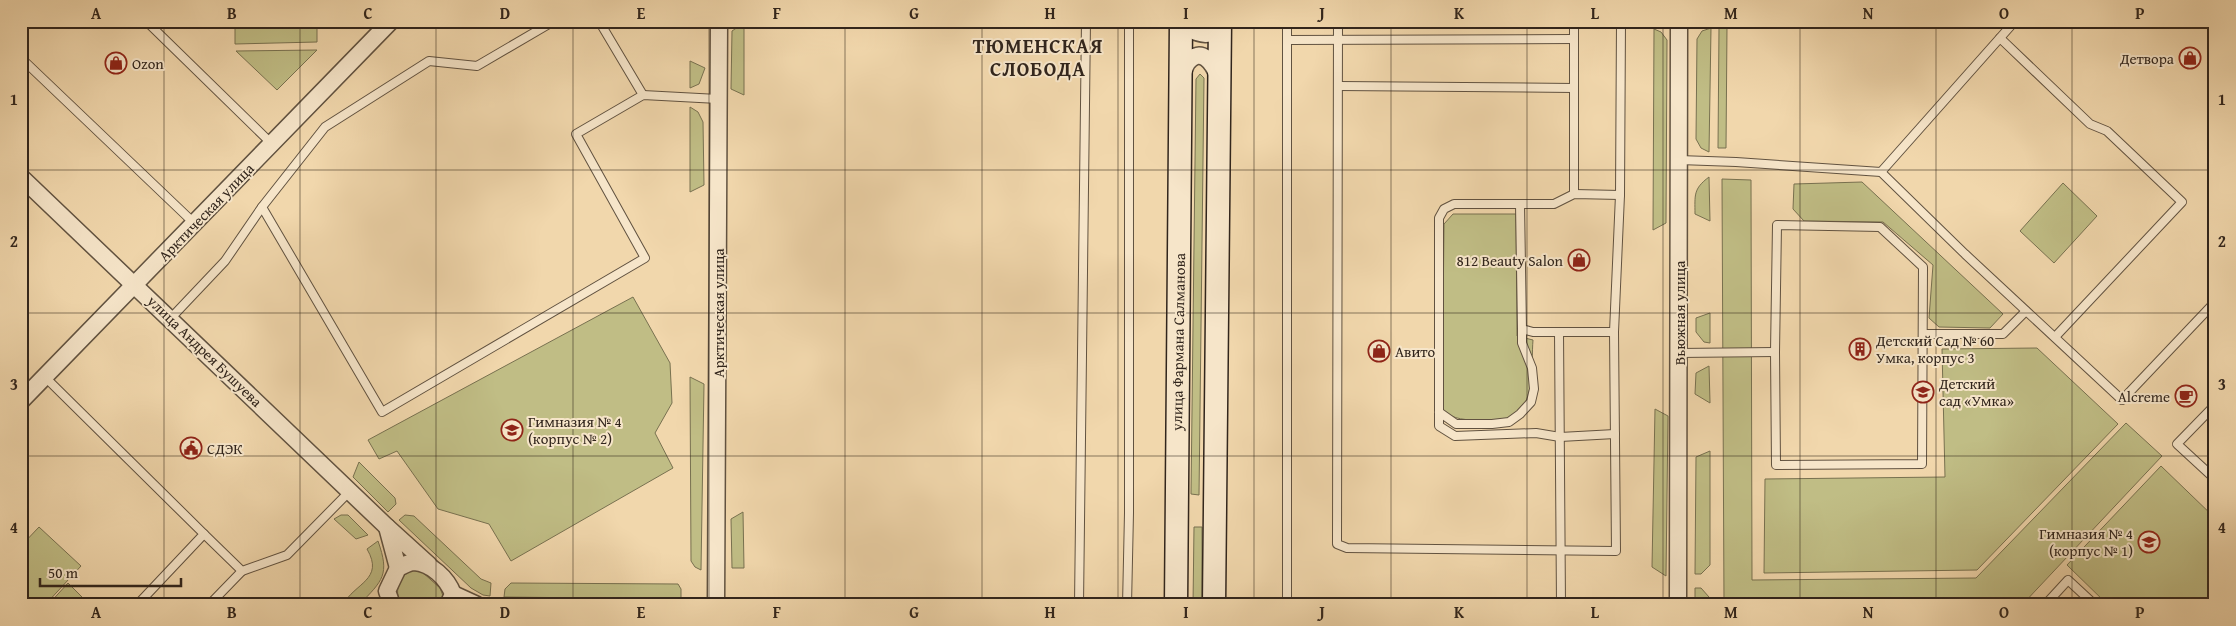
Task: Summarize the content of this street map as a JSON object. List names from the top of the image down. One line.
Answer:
{"streets":{"street":["Арктическая улица","Вьюжная улица","улица Фармана Салманова","улица Андрея Бушуева"]},"crossings":[["Арктическая улица","улица Андрея Бушуева"]],"districts":["ТЮМЕНСКАЯ СЛОБОДА"],"places":{"shop":["Детвора","Ozon","812 Beauty Salon","Авито"],"building":["Детский Сад № 60 Умка, корпус 3"],"school or university":["Детский сад «Умка»","Гимназия № 4 (корпус № 2)","Гимназия № 4 (корпус № 1)"],"cafe":["Alcreme"],"public building":["СДЭК"]},"scale_bar":"50 m","grid":{"columns":["A","B","C","D","E","F","G","H","I","J","K","L","M","N","O","P"],"rows":["1","2","3","4"]}}
